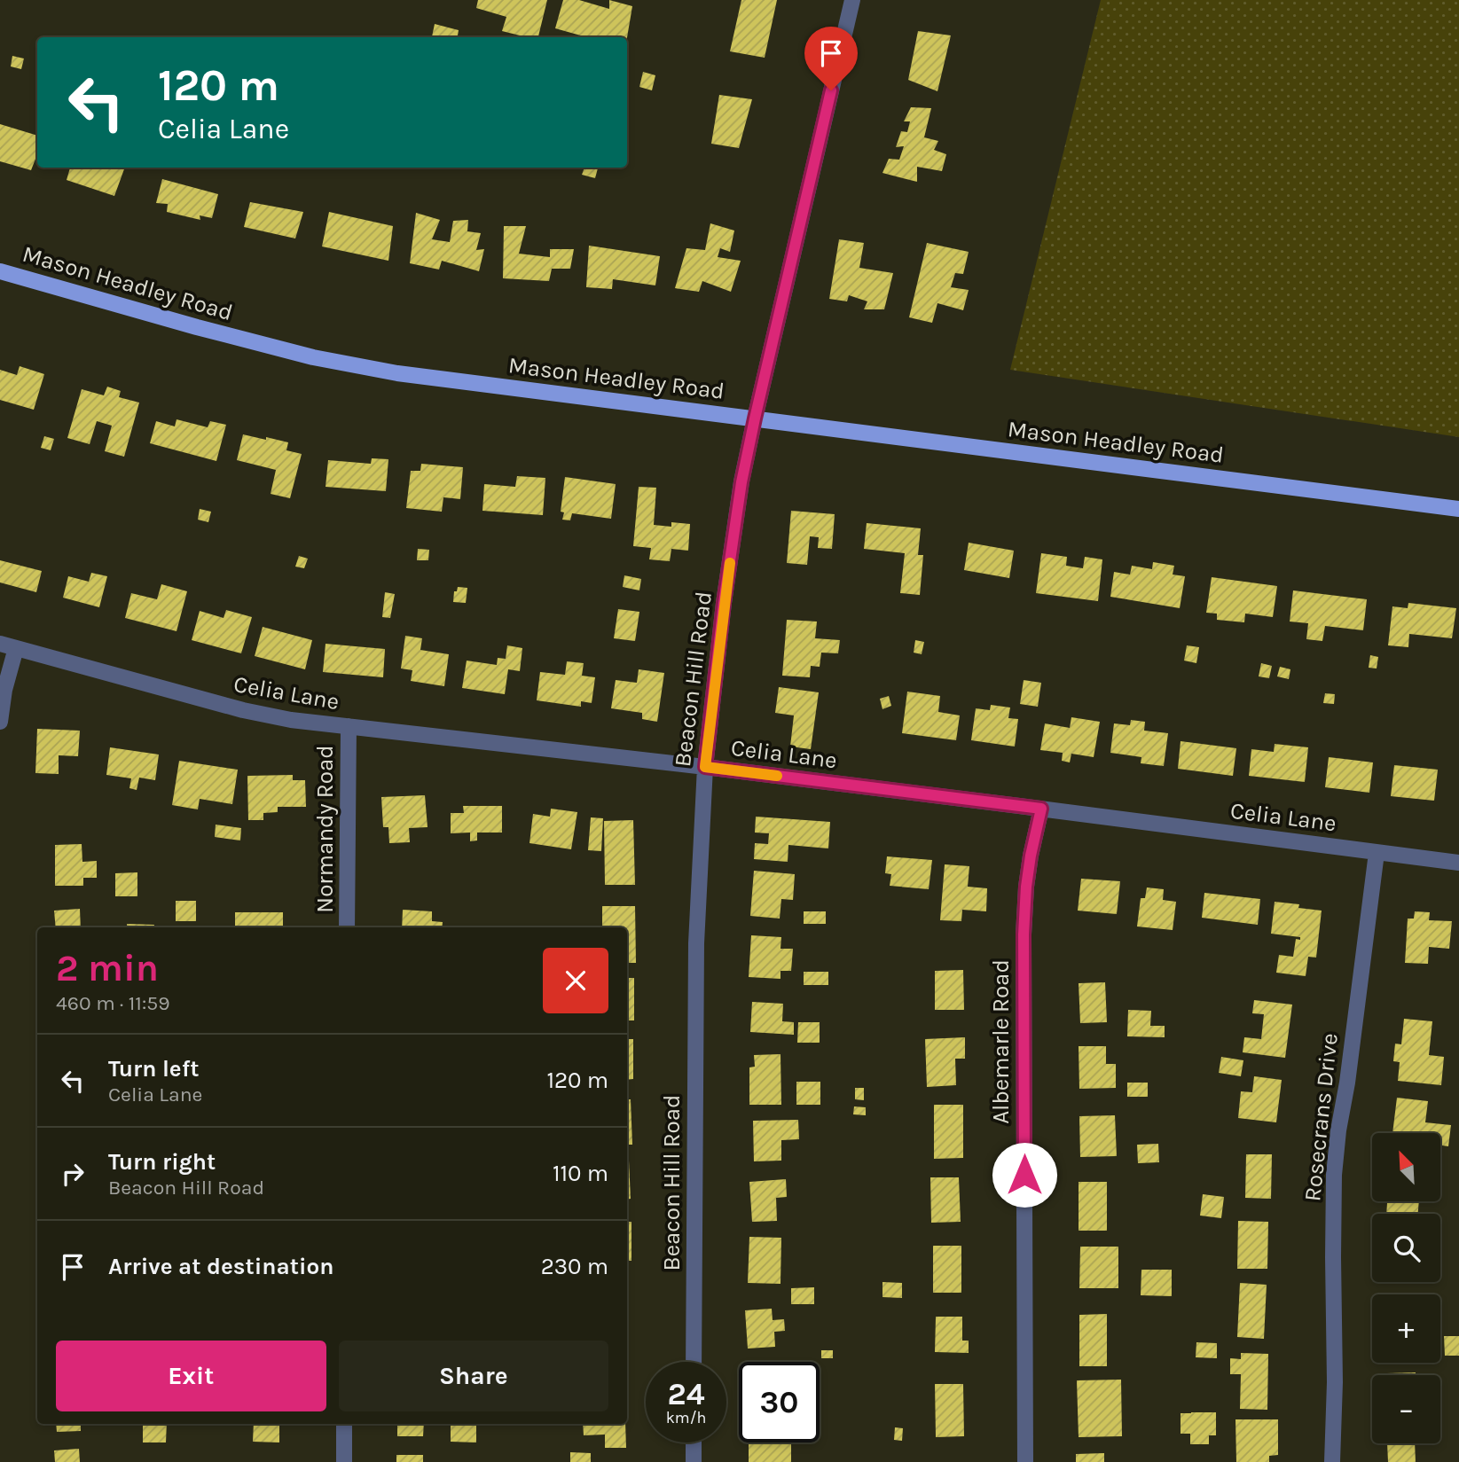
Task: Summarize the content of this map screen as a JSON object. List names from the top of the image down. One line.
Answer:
{"streets":{"main road":["Mason Headley Road"],"street":["Beacon Hill Road","Celia Lane","Normandy Road","Albemarle Road","Rosecrans Drive"]},"crossings":[["Mason Headley Road","Beacon Hill Road"],["Beacon Hill Road","Celia Lane"],["Celia Lane","Normandy Road"],["Celia Lane","Albemarle Road"],["Celia Lane","Rosecrans Drive"]],"north":"top left","page":{"turn":["120 m","Celia Lane"],"heading":["2 min","460 m · 11:59"],"list":[{"name":"Turn left","note":"Celia Lane","value":"120 m"},{"name":"Turn right","note":"Beacon Hill Road","value":"110 m"},{"name":"Arrive at destination","value":"230 m"}],"map_buttons":["+","−"],"buttons":["Exit","Share"],"speed":"24 km/h","limit":"30"}}
